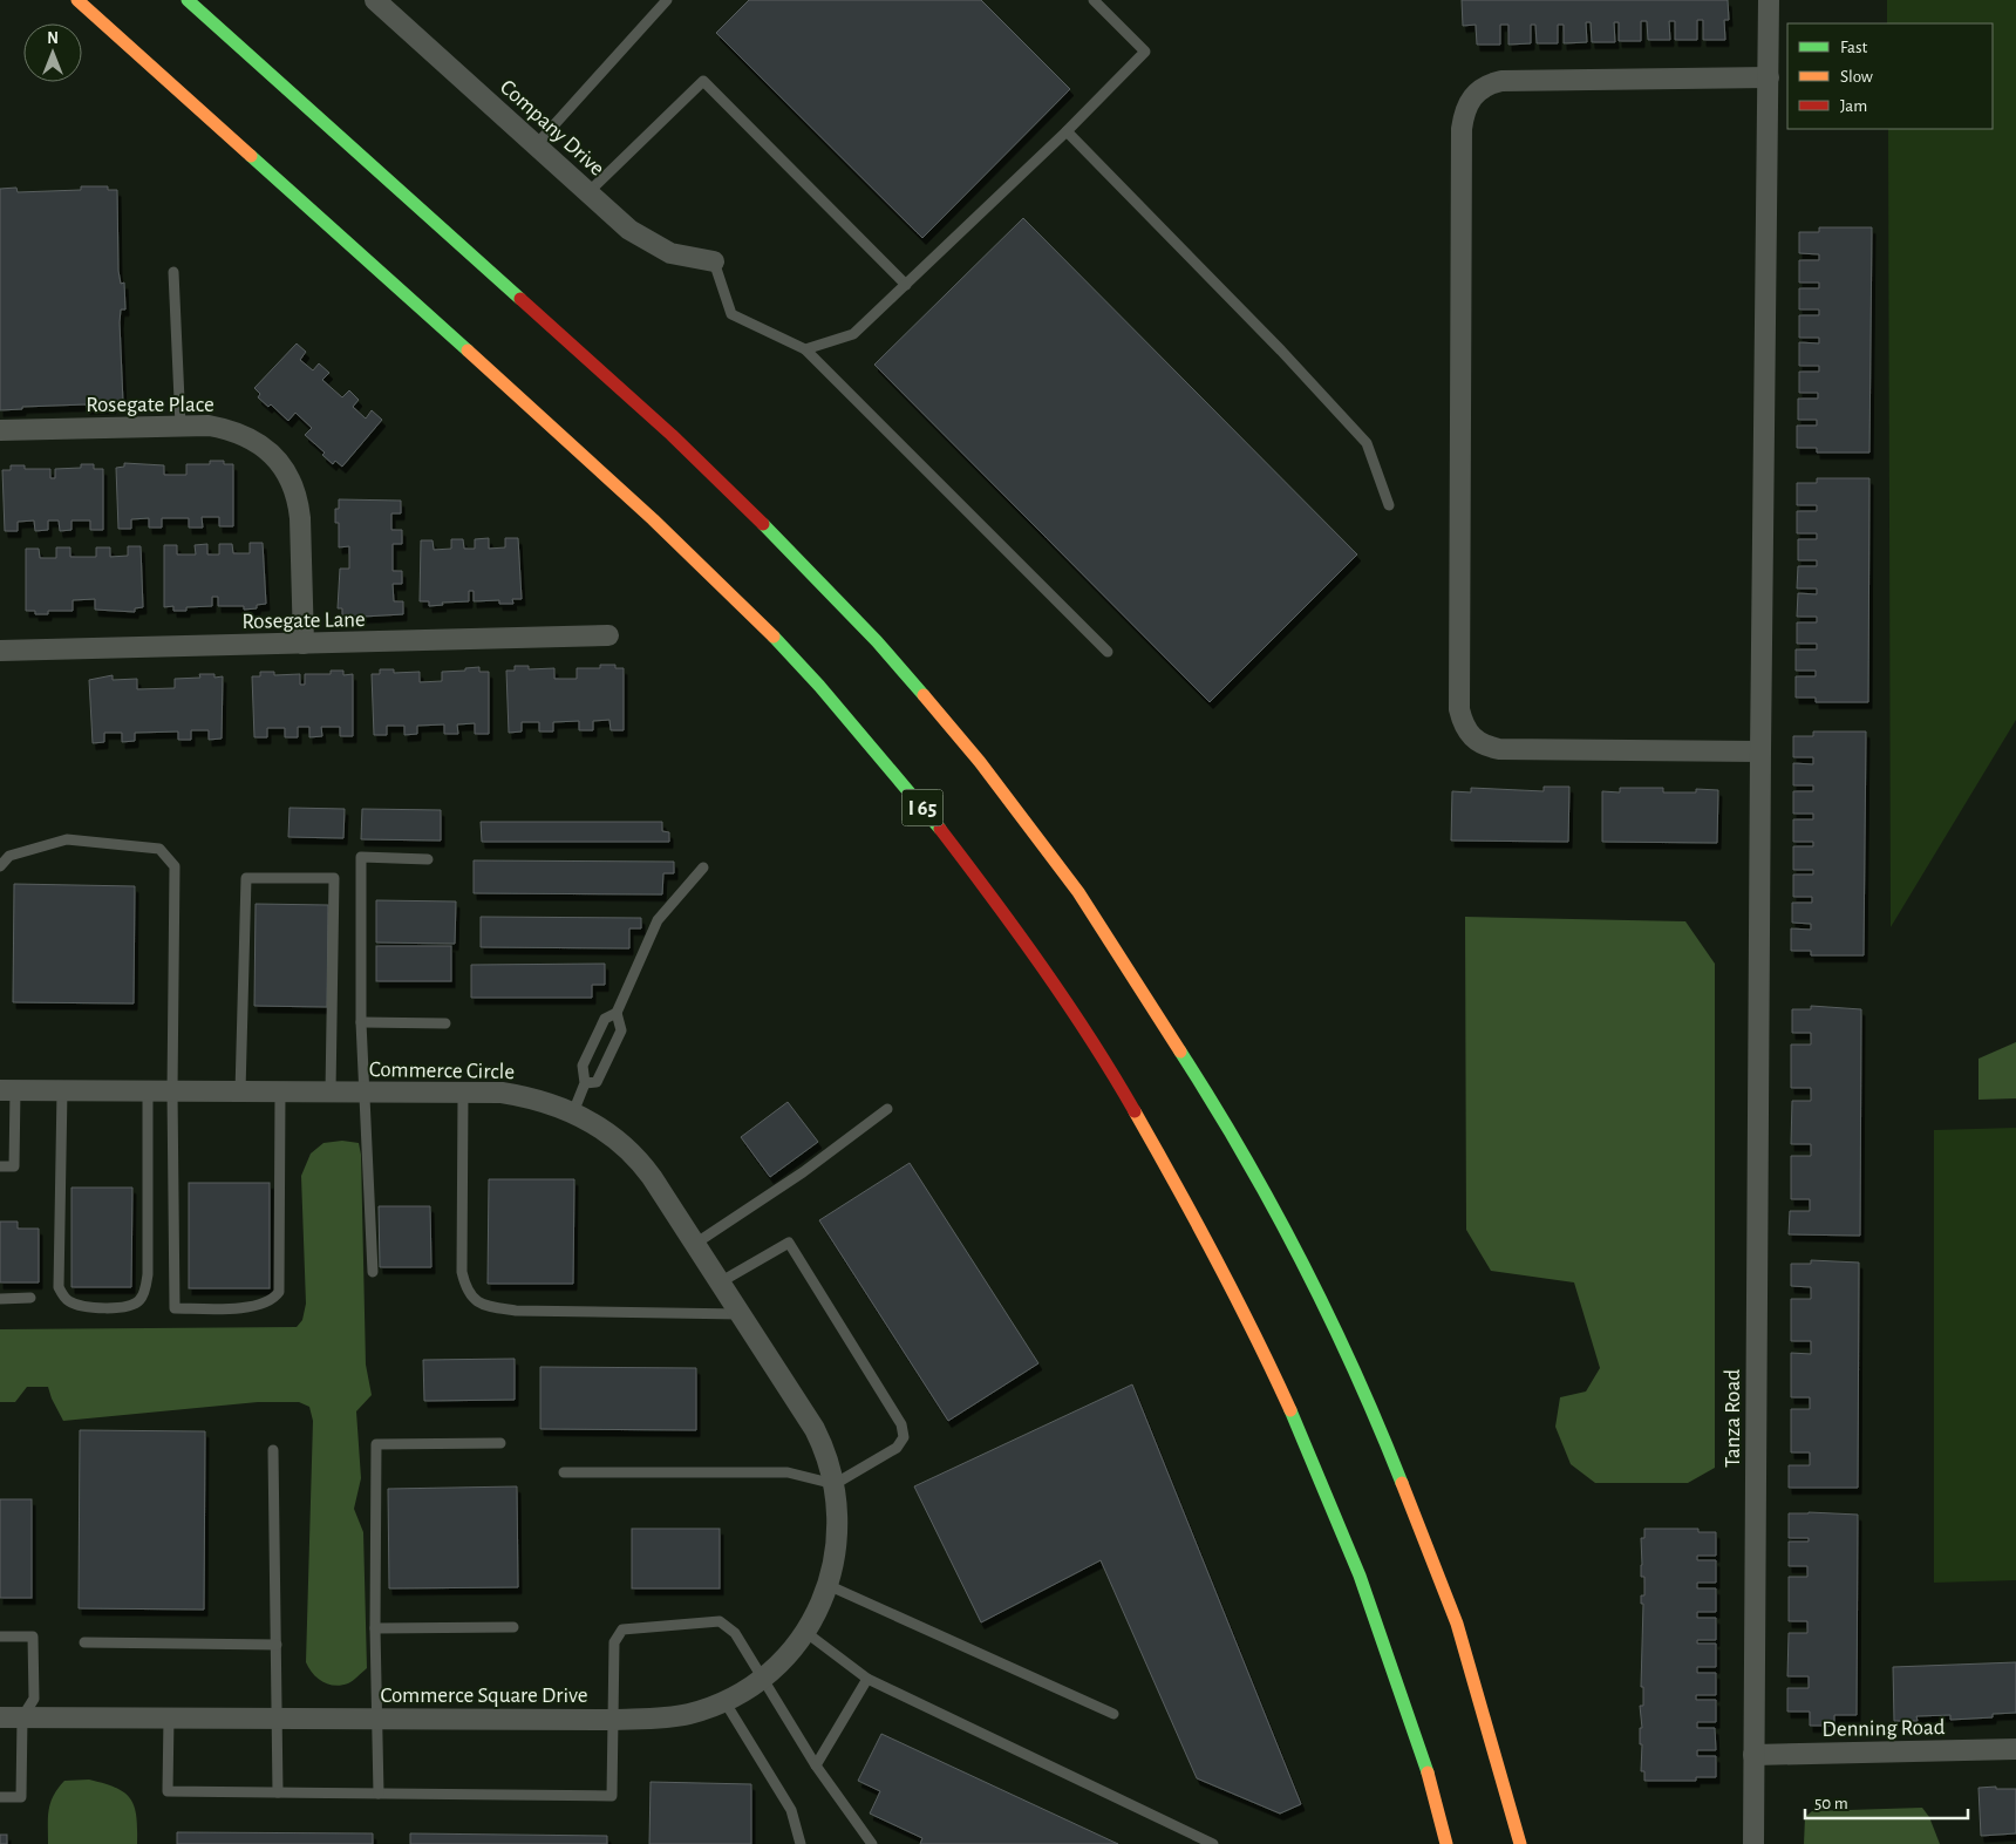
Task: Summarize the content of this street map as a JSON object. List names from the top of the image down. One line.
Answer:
{"streets":{"highway":["I 65"],"street":["Company Drive","Rosegate Place","Rosegate Lane","Commerce Circle","Tanza Road","Commerce Square Drive","Denning Road"]},"crossings":[["Rosegate Place","Rosegate Lane"],["Commerce Circle","Commerce Square Drive"],["Tanza Road","Denning Road"]],"legend":["Fast","Slow","Jam"],"scale_bar":"50 m","north":"top"}
